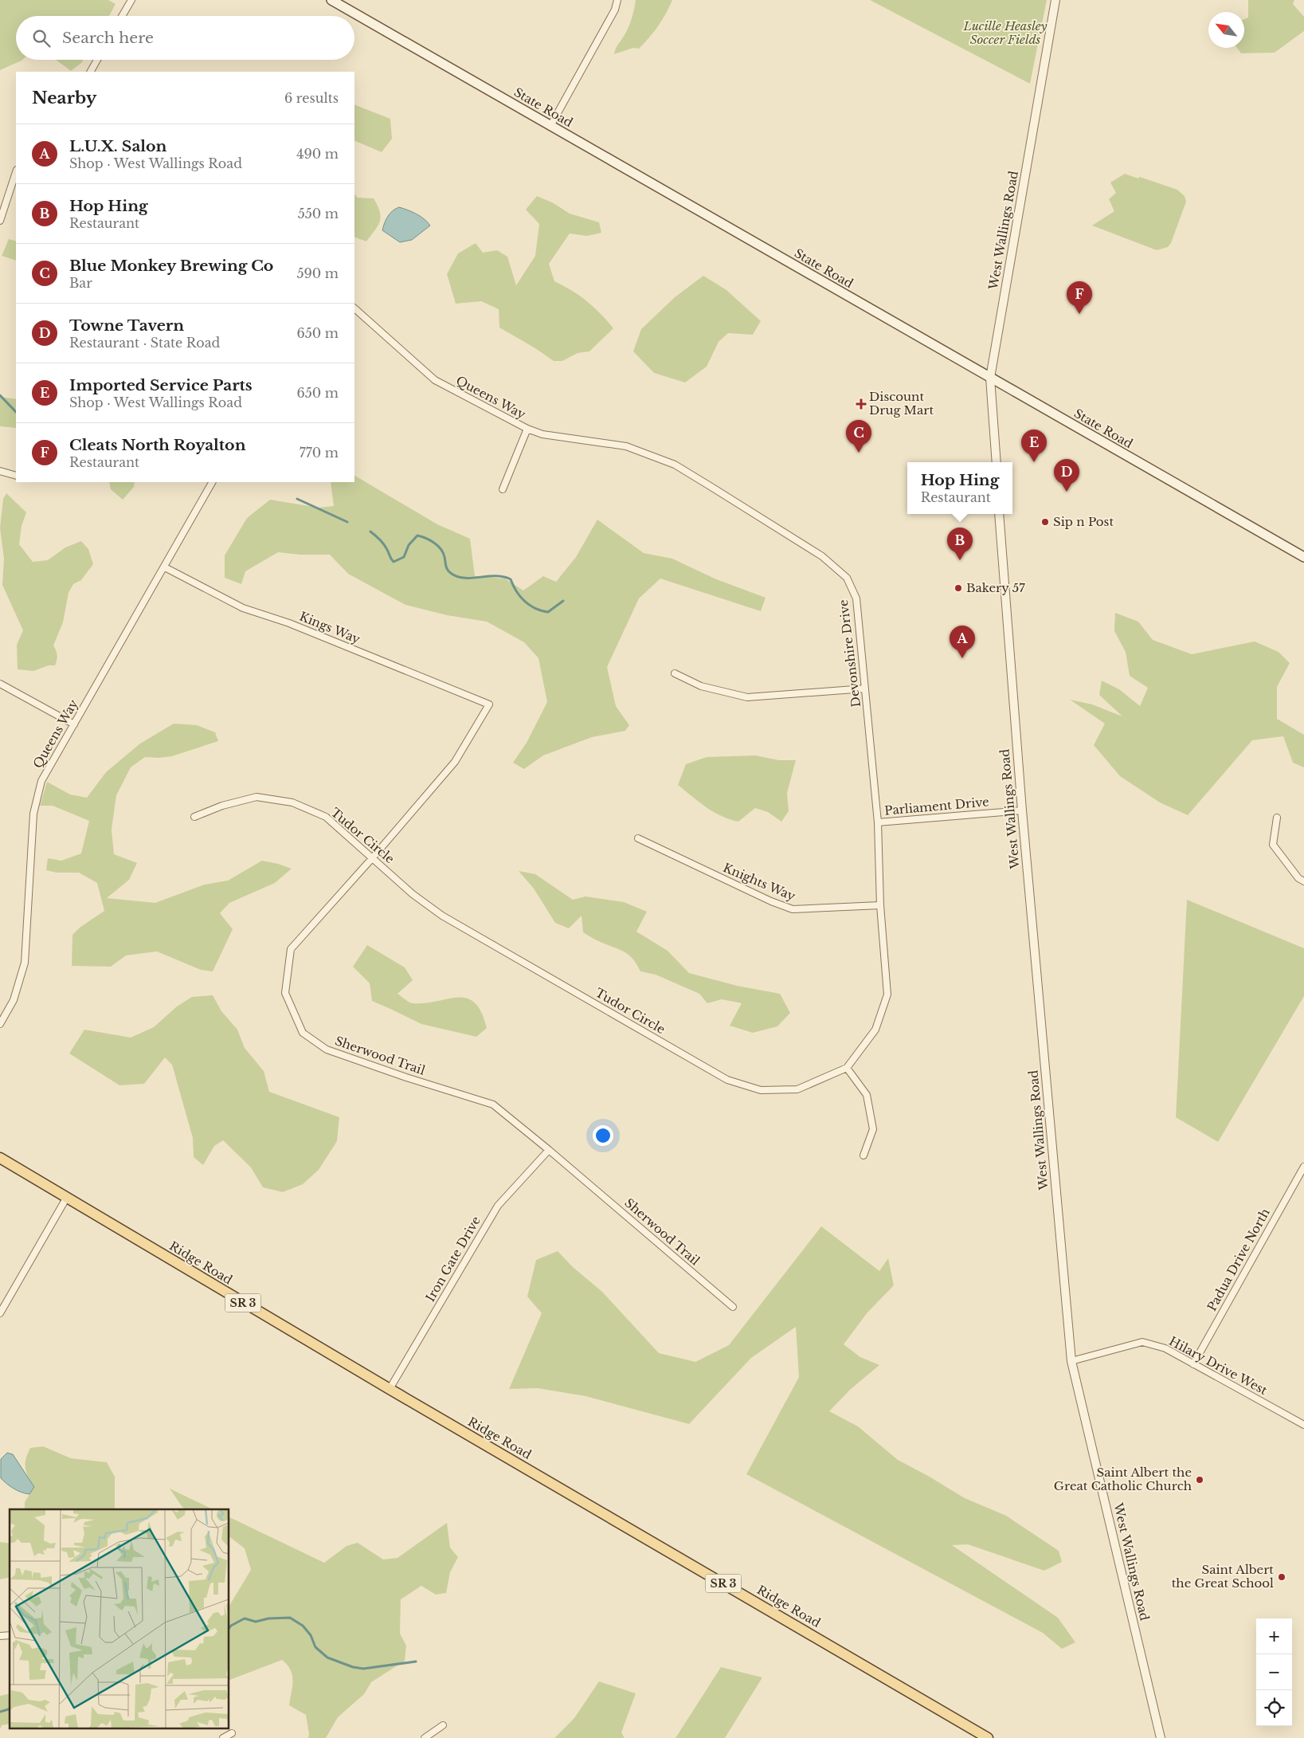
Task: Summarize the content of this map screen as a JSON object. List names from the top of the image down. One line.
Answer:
{"streets":{"main road":["State Road","Ridge Road","SR 3"],"street":["West Wallings Road","Queens Way","Kings Way","Devonshire Drive","Parliament Drive","Tudor Circle","Knights Way","Sherwood Trail","Iron Gate Drive","Padua Drive North","Hilary Drive West"]},"crossings":[["State Road","West Wallings Road"],["West Wallings Road","Parliament Drive"],["West Wallings Road","Hilary Drive West"],["Queens Way","Kings Way"],["Queens Way","Devonshire Drive"],["Kings Way","Sherwood Trail"],["Devonshire Drive","Parliament Drive"],["Devonshire Drive","Tudor Circle"],["Parliament Drive","Tudor Circle"],["Tudor Circle","Knights Way"],["Tudor Circle","Sherwood Trail"],["Sherwood Trail","Iron Gate Drive"],["Iron Gate Drive","Ridge Road"],["Padua Drive North","Hilary Drive West"]],"parks":["Lucille Heasley Soccer Fields"],"places":{"health":["Discount Drug Mart"],"other":["Sip n Post","Bakery 57","Saint Albert the Great Catholic Church","Saint Albert the Great School"]},"north":"top left","page":{"search":"Search here","heading":["Nearby","6 results"],"list":[{"mark":"A","name":"L.U.X. Salon","note":"Shop · West Wallings Road","value":"490 m"},{"mark":"B","name":"Hop Hing","note":"Restaurant","value":"550 m"},{"mark":"C","name":"Blue Monkey Brewing Co","note":"Bar","value":"590 m"},{"mark":"D","name":"Towne Tavern","note":"Restaurant · State Road","value":"650 m"},{"mark":"E","name":"Imported Service Parts","note":"Shop · West Wallings Road","value":"650 m"},{"mark":"F","name":"Cleats North Royalton","note":"Restaurant","value":"770 m"}],"pins":["F","C","E","D","B","A"],"popup":["Hop Hing","Restaurant"],"map_buttons":["+","−"]}}
